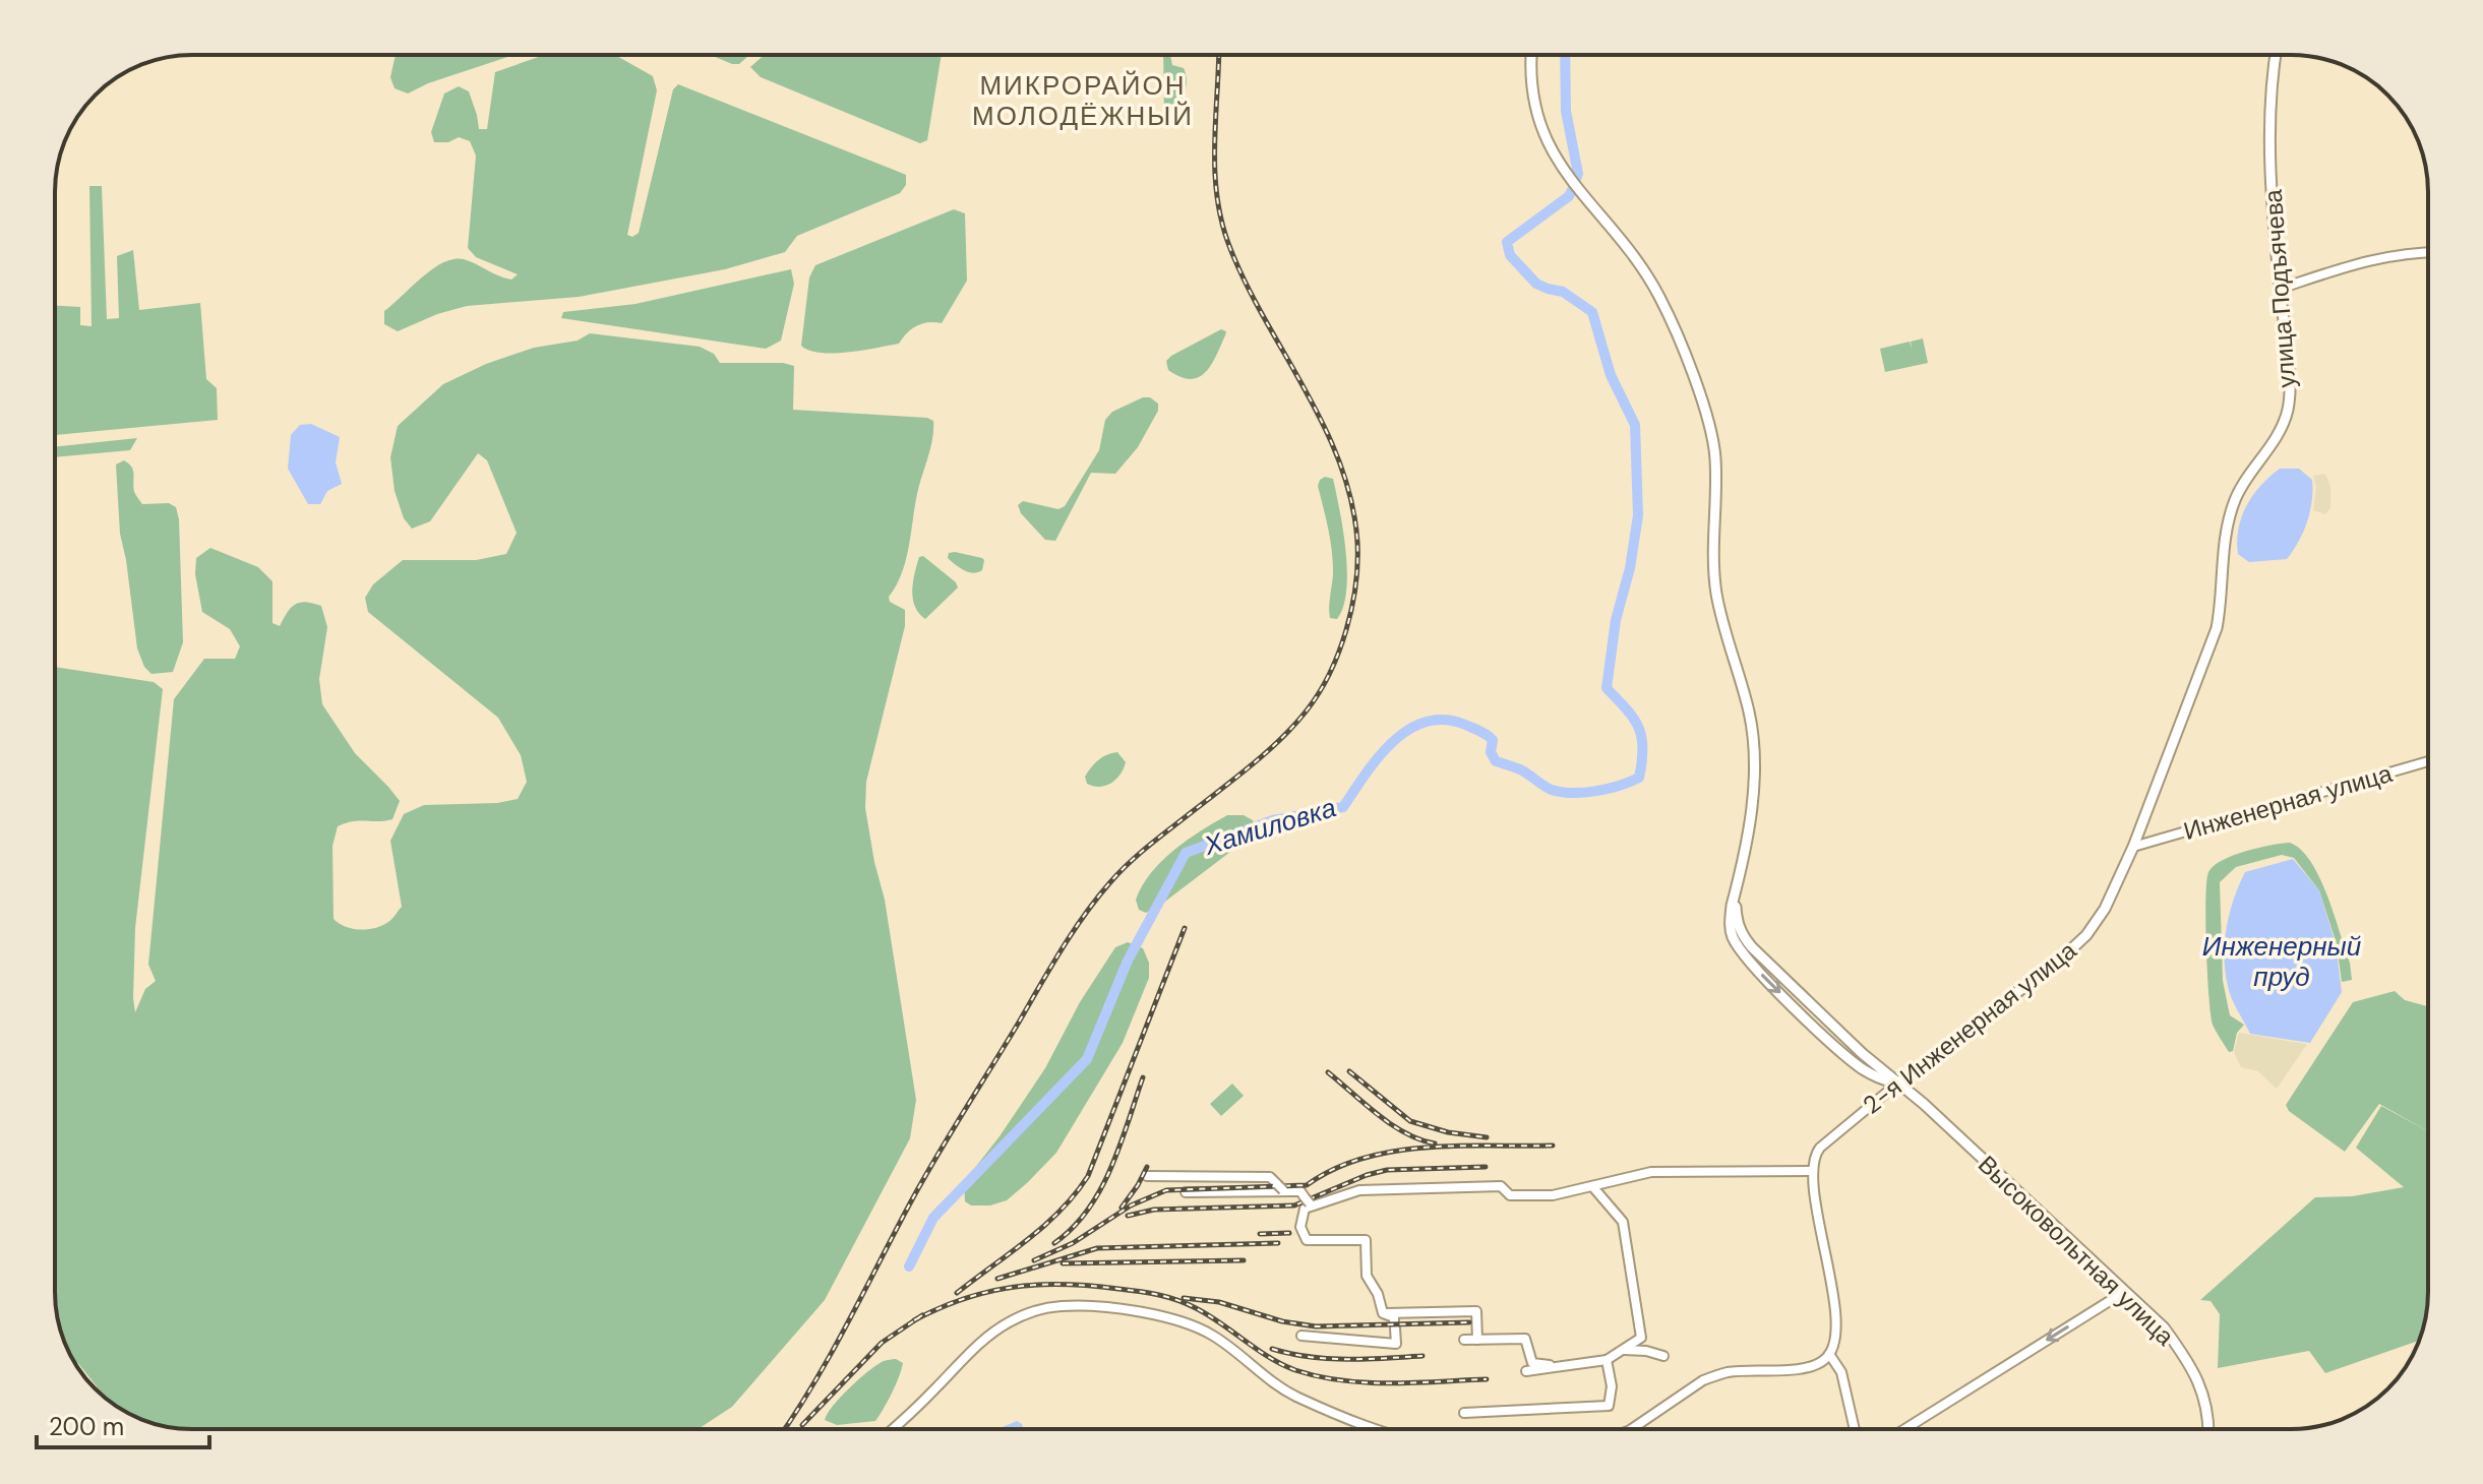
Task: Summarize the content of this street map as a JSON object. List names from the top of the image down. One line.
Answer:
{"streets":{"main road":["улица Подъячева","2-я Инженерная улица","Высоковольтная улица"],"street":["Инженерная улица"]},"crossings":[["улица Подъячева","Инженерная улица"],["улица Подъячева","2-я Инженерная улица"],["Инженерная улица","2-я Инженерная улица"],["2-я Инженерная улица","Высоковольтная улица"]],"districts":["МИКРОРАЙОН МОЛОДЁЖНЫЙ"],"water":["Хамиловка","Инженерный пруд"],"scale_bar":"200 m"}
